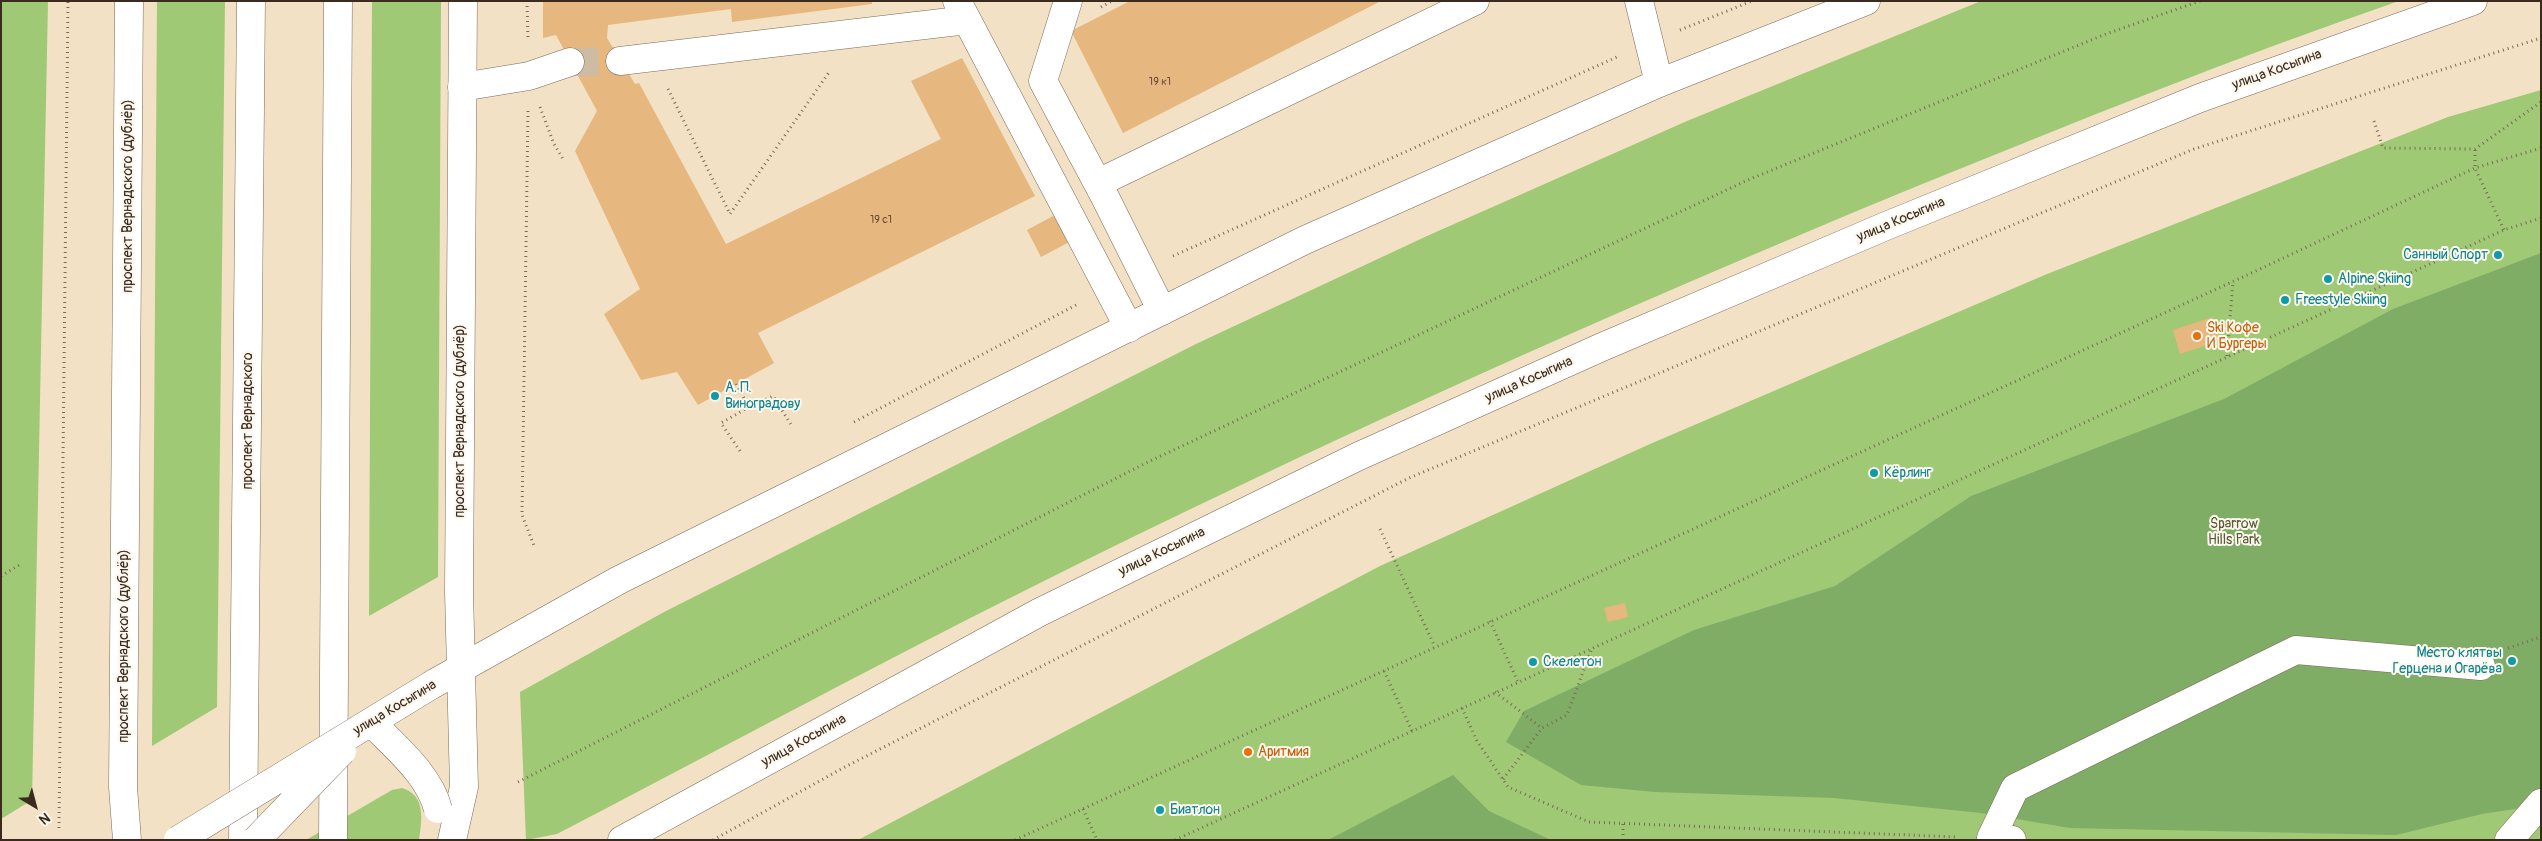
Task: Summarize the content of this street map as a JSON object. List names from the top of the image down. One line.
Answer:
{"streets":{"main road":["улица Косыгина","проспект Вернадского (дублёр)","проспект Вернадского"]},"crossings":[["улица Косыгина","проспект Вернадского (дублёр)"]],"parks":["Sparrow Hills Park"],"places":["Санный Спорт","Alpine Skiing","Freestyle Skiing","Ski Кофе И Бургеры","А. П. Виноградову","Кёрлинг","Место клятвы Герцена и Огарёва","Скелетон","Аритмия","Биатлон"],"house_numbers":["19 к1","19 с1"],"north":"bottom right"}
